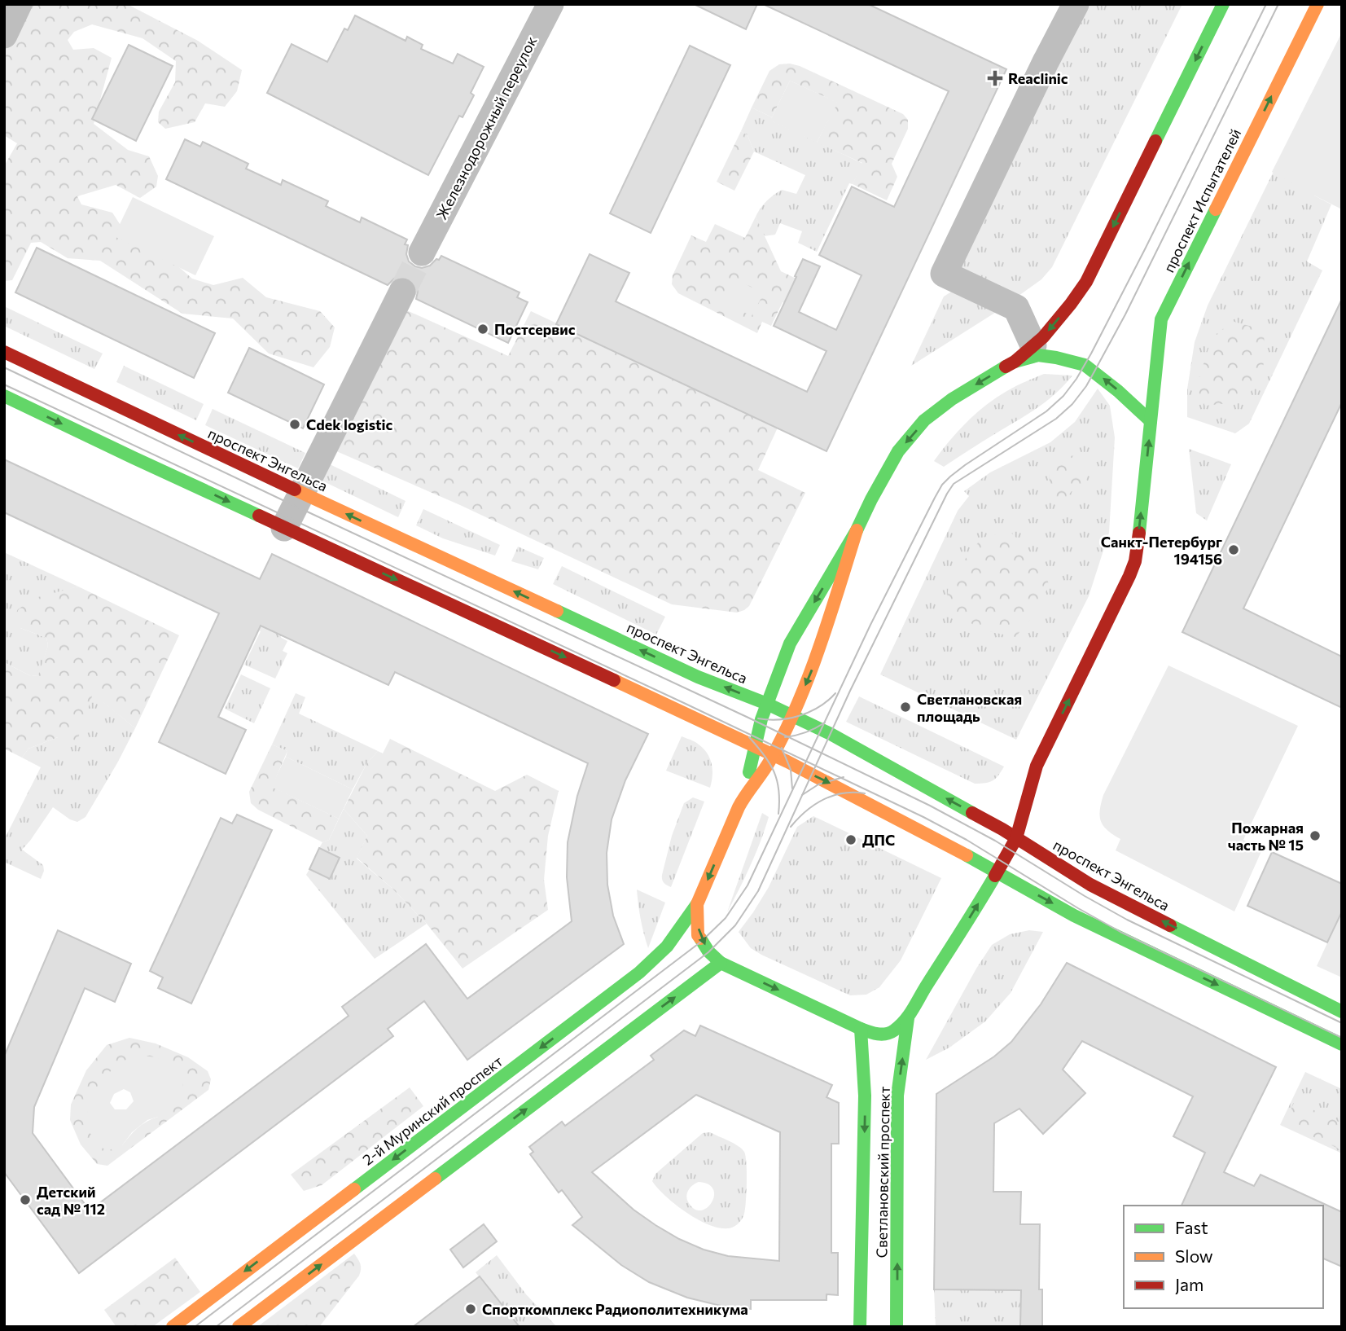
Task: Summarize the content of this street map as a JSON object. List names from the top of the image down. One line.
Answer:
{"streets":{"main road":["проспект Испытателей","проспект Энгельса","2-й Муринский проспект","Светлановский проспект"],"street":["Железнодорожный переулок"]},"places":{"health":["Reaclinic"],"other":["Постсервис","Cdek logistic","Санкт-Петербург 194156","Светлановская площадь","Пожарная часть № 15","ДПС","Детский сад № 112","Спорткомплекс Радиополитехникума"]},"legend":["Fast","Slow","Jam"]}
